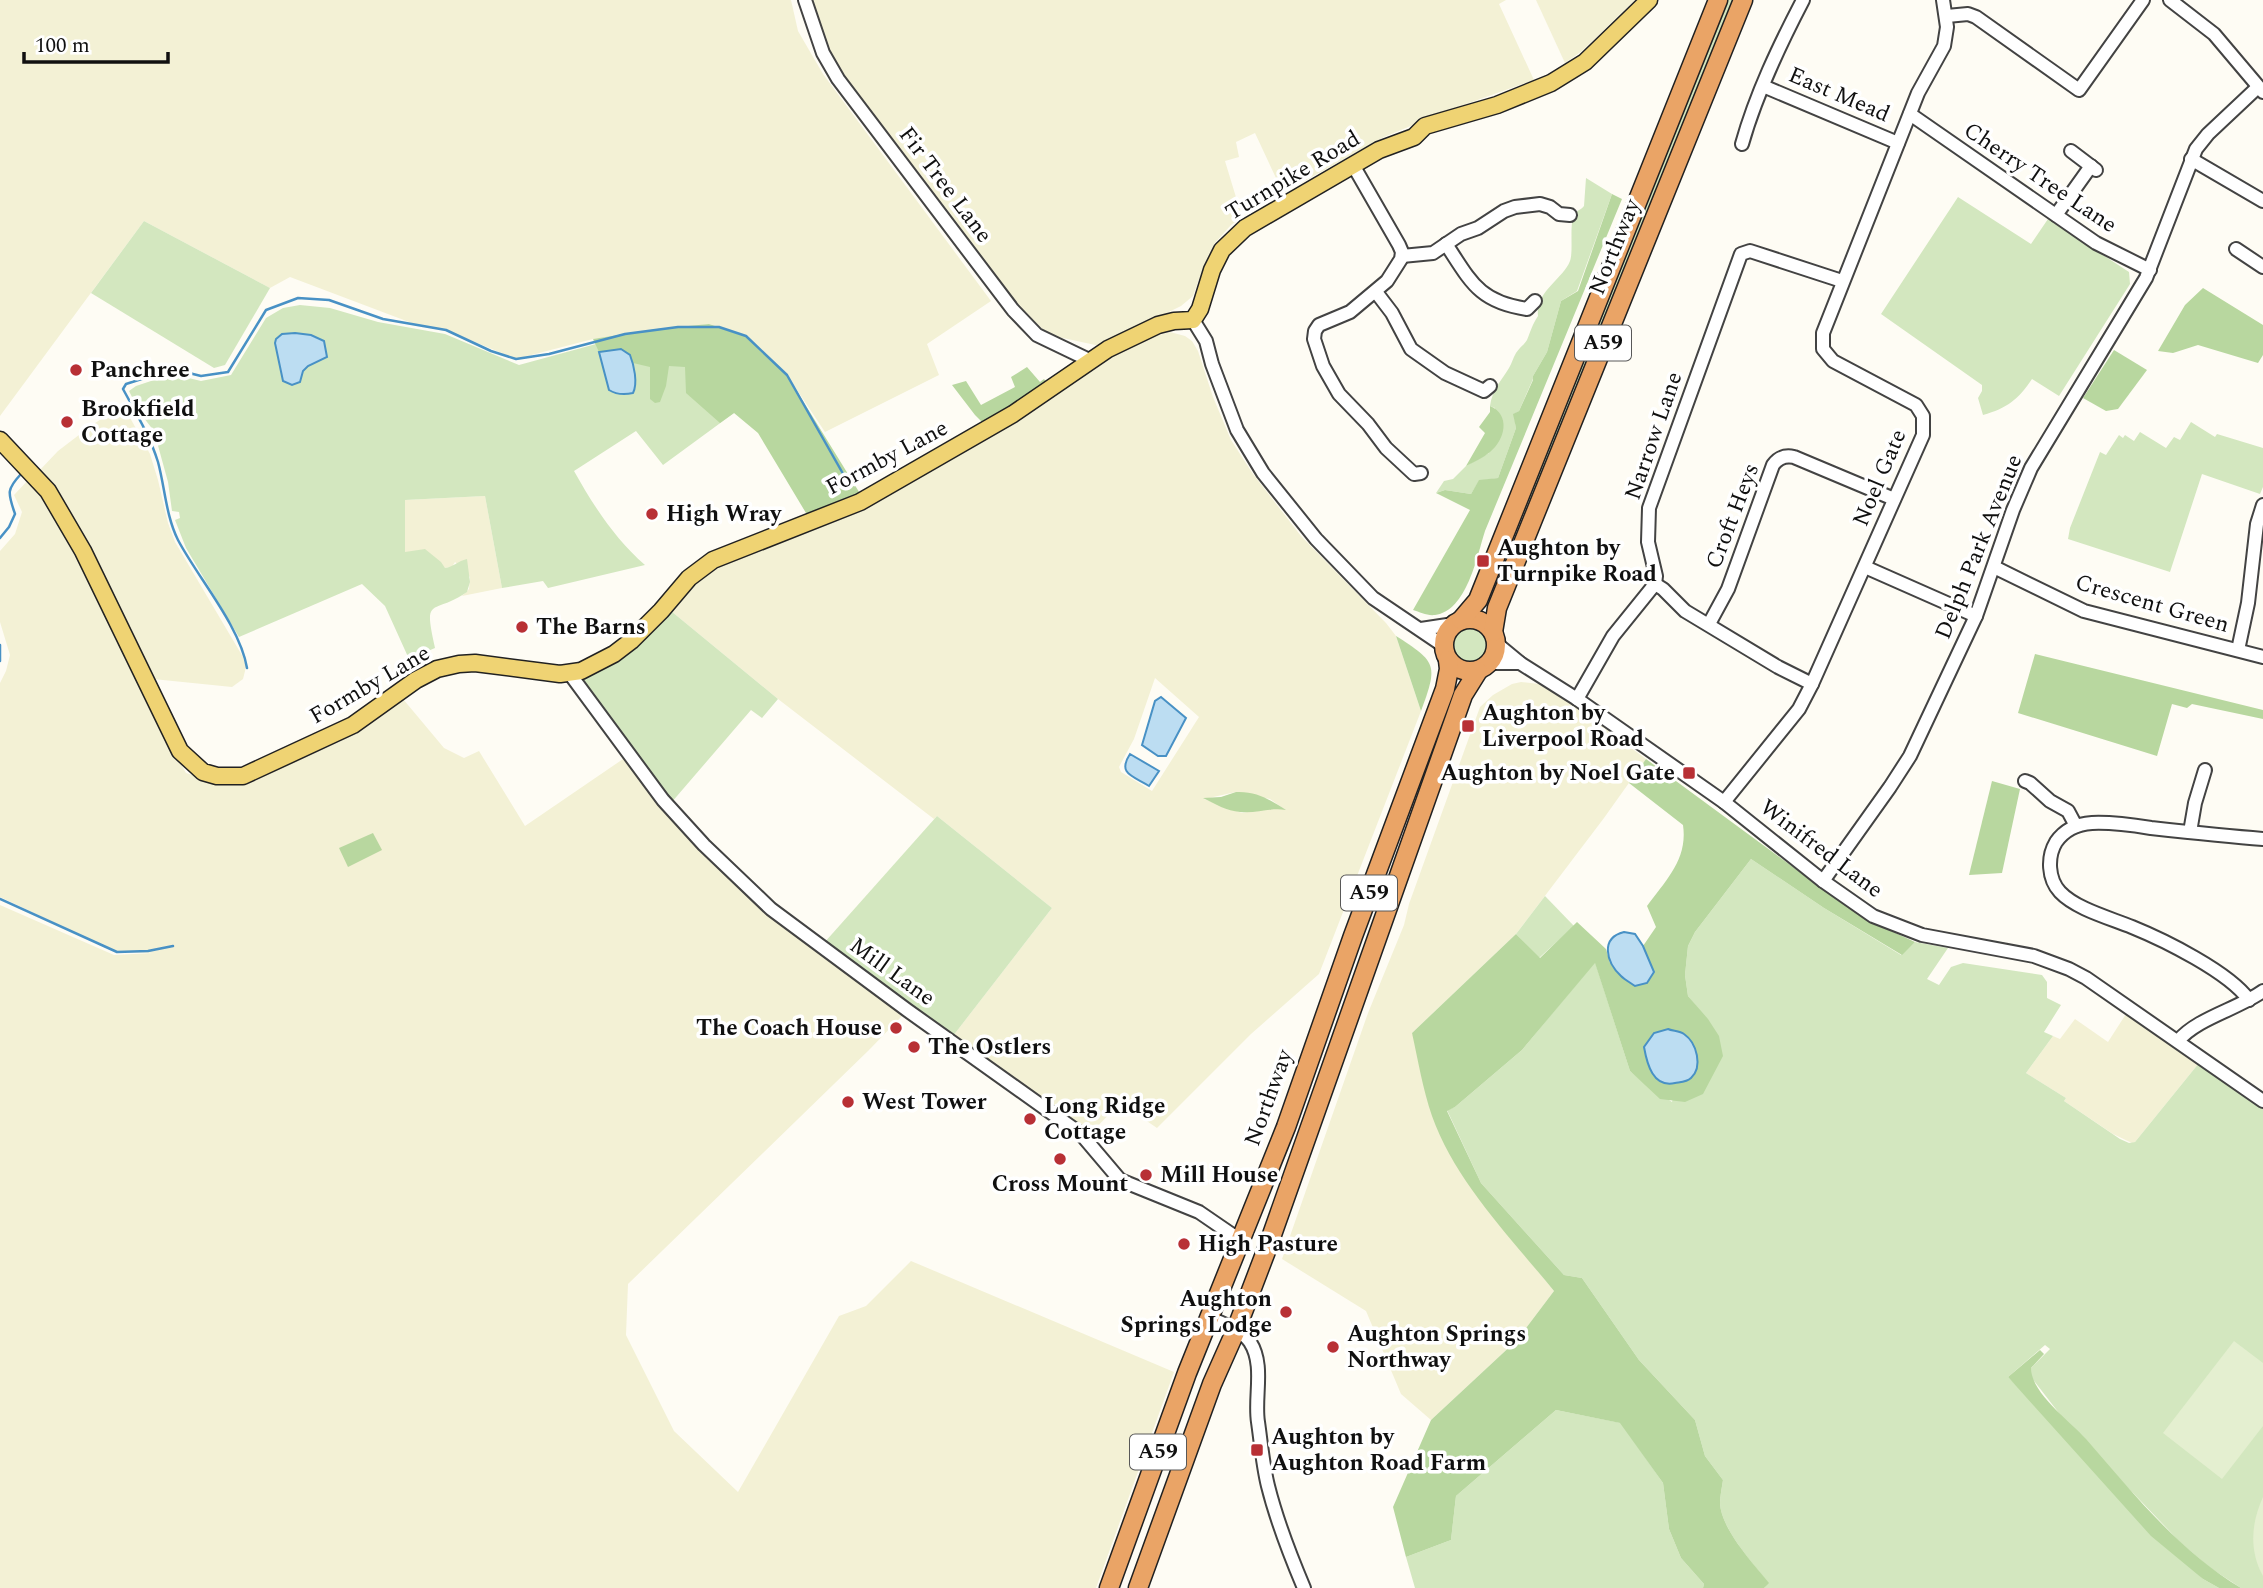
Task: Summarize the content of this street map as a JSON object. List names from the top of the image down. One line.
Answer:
{"streets":{"highway":["Northway","A59"],"main road":["Turnpike Road","Formby Lane"],"street":["East Mead","Cherry Tree Lane","Fir Tree Lane","Narrow Lane","Noel Gate","Croft Heys","Delph Park Avenue","Crescent Green","Winifred Lane","Mill Lane"]},"crossings":[["East Mead","Noel Gate"],["Turnpike Road","Formby Lane"],["Cherry Tree Lane","Noel Gate"],["Cherry Tree Lane","Delph Park Avenue"],["Fir Tree Lane","Formby Lane"],["Northway","A59"],["Northway","Winifred Lane"],["Northway","Mill Lane"],["A59","Winifred Lane"],["Narrow Lane","Noel Gate"],["Formby Lane","Mill Lane"],["Noel Gate","Croft Heys"],["Noel Gate","Winifred Lane"],["Delph Park Avenue","Crescent Green"],["Delph Park Avenue","Winifred Lane"]],"places":{"other":["Panchree","Brookfield Cottage","High Wray","The Barns","The Coach House","The Ostlers","West Tower","Long Ridge Cottage","Cross Mount","Mill House","High Pasture","Aughton Springs Lodge","Aughton Springs Northway"],"transit":["Aughton by Turnpike Road","Aughton by Liverpool Road","Aughton by Noel Gate","Aughton by Aughton Road Farm"]},"scale_bar":"100 m"}
